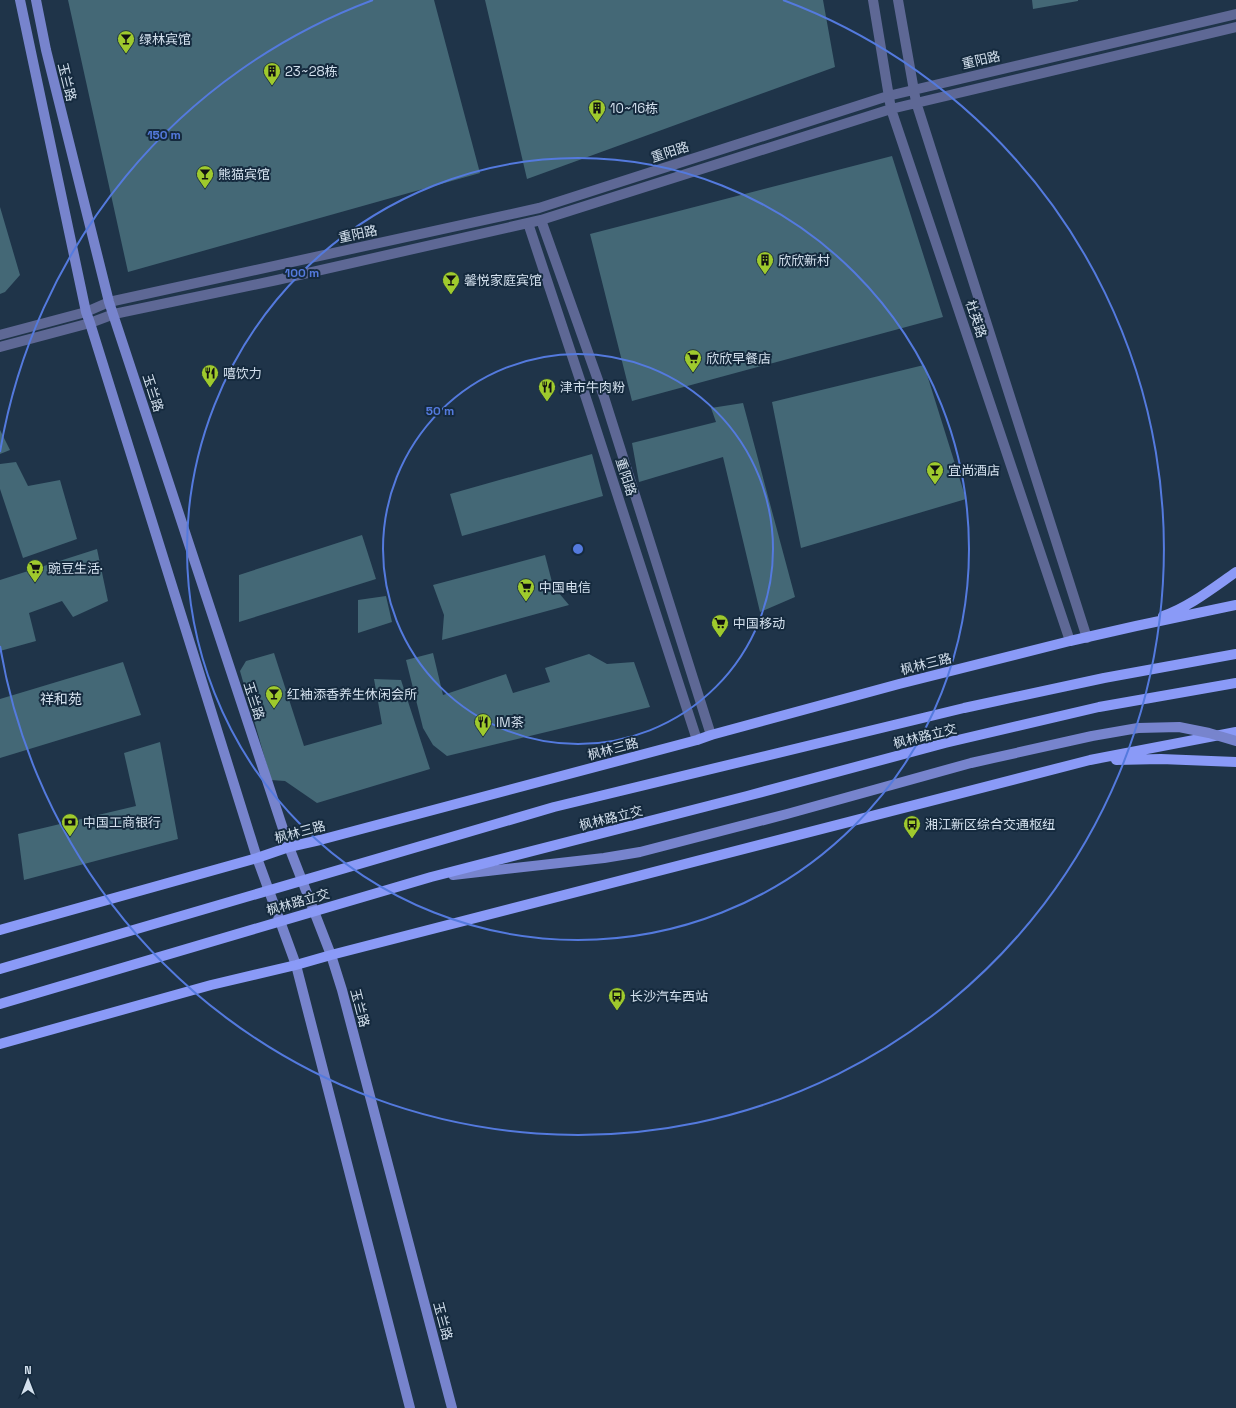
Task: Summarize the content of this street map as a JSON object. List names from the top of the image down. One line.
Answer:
{"streets":{"main road":["玉兰路","枫林三路","枫林路立交"],"street":["重阳路","杜英路"]},"crossings":[["重阳路","玉兰路"],["重阳路","杜英路"],["重阳路","枫林三路"],["玉兰路","枫林三路"],["杜英路","枫林三路"]],"districts":["祥和苑"],"places":{"bar":["绿林宾馆","熊猫宾馆","馨悦家庭宾馆","宜尚酒店","红袖添香养生休闲会所"],"building":["23~28栋","10~16栋","欣欣新村"],"supermarket":["欣欣早餐店","豌豆生活·","中国电信","中国移动"],"restaurant":["嘻饮力","津市牛肉粉","IM茶"],"bank":["中国工商银行"],"bus stop":["湘江新区综合交通枢纽","长沙汽车西站"]},"north":"top","rings":["150 m","100 m","50 m"]}
